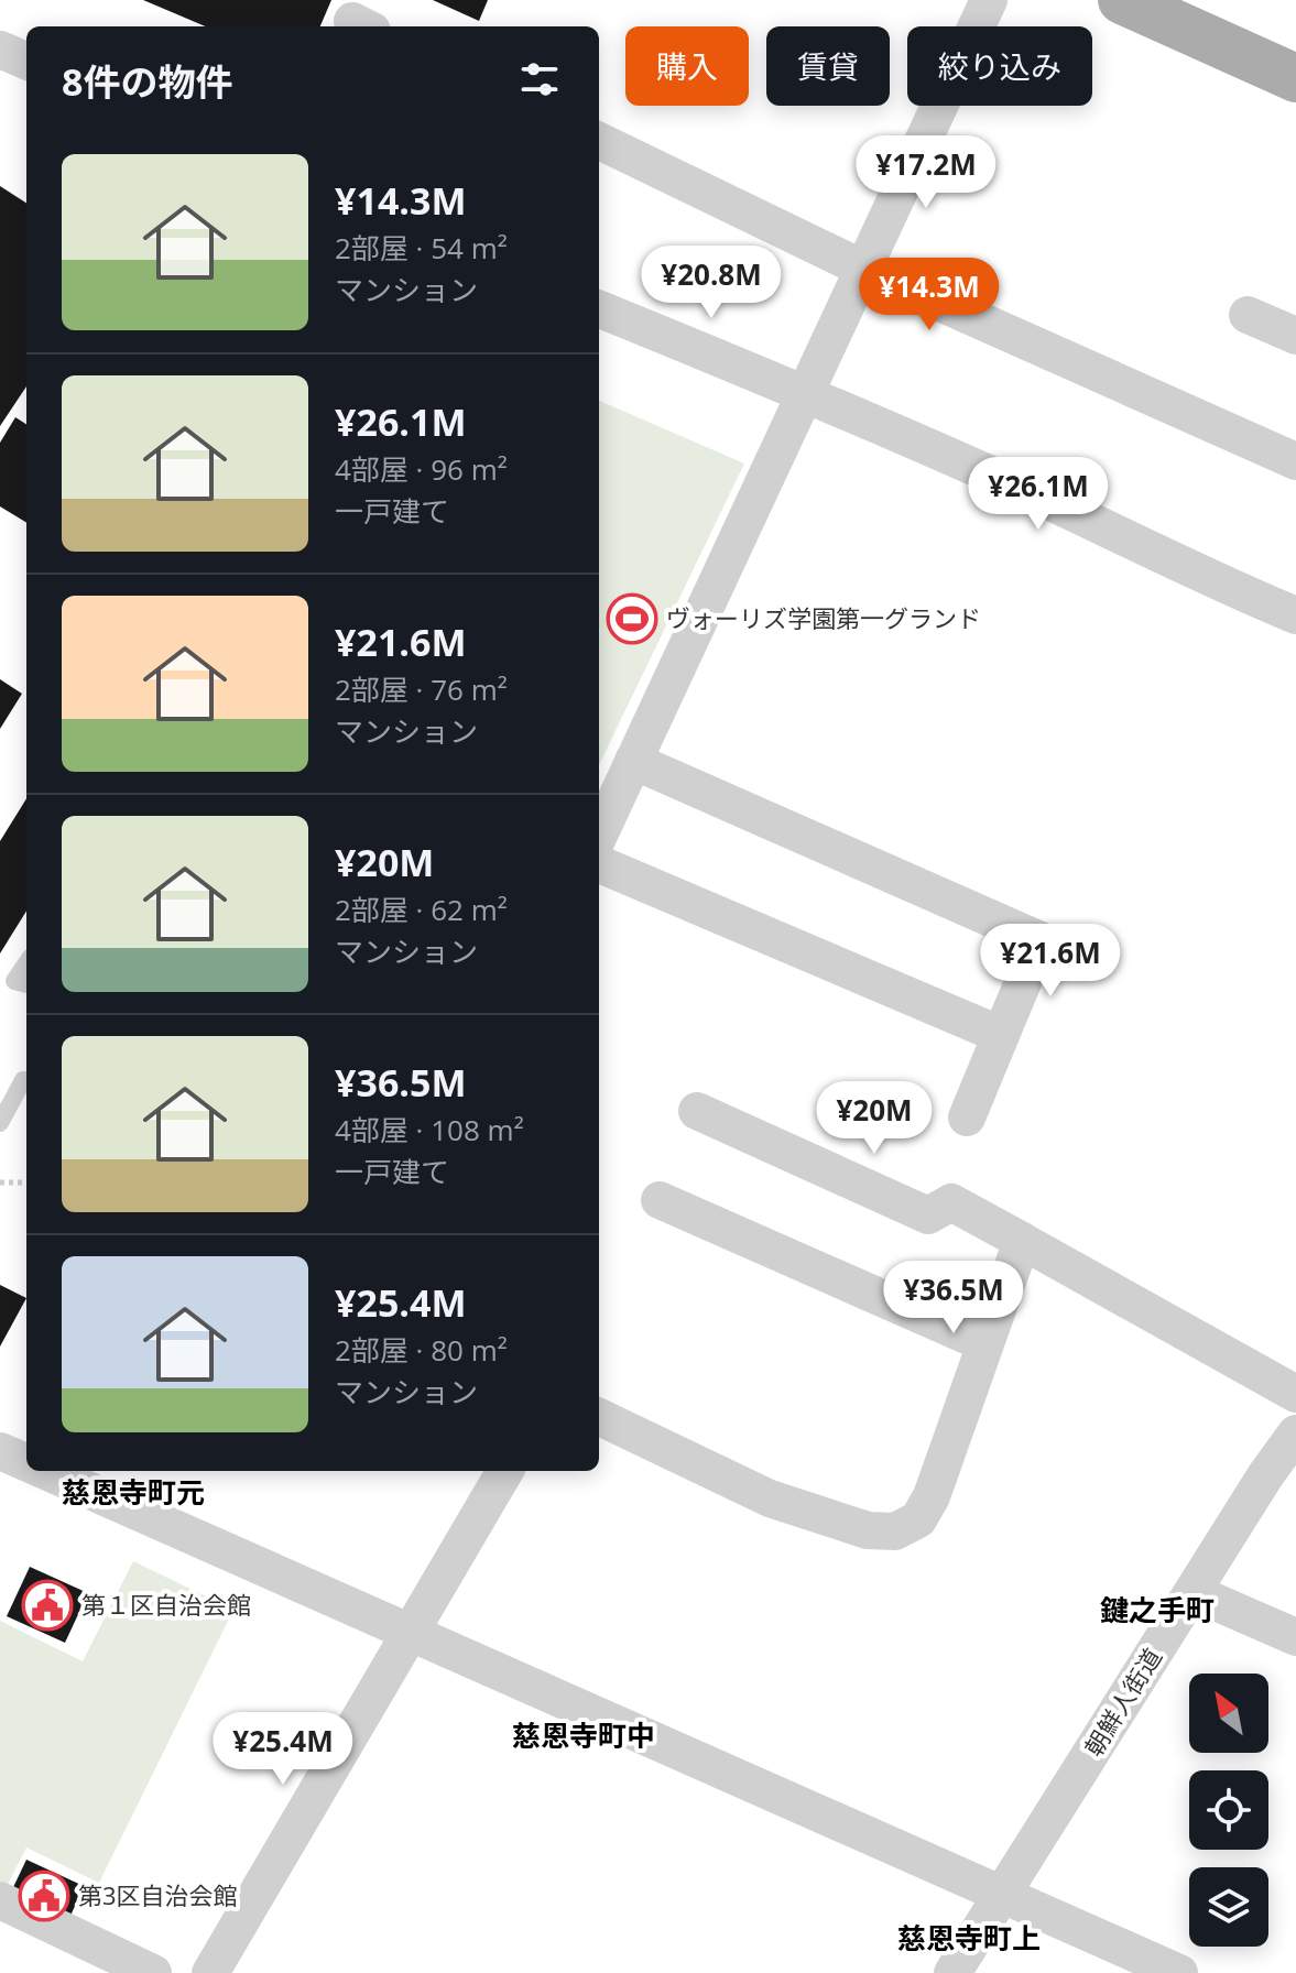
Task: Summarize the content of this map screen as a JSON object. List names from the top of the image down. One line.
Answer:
{"streets":{"street":["朝鮮人街道"]},"districts":["慈恩寺町元","鍵之手町","慈恩寺町中","慈恩寺町上"],"places":{"sports":["ヴォーリズ学園第一グランド"],"public building":["第１区自治会館","第3区自治会館"]},"north":"top left","page":{"chip":["購入","賃貸","絞り込み"],"heading":"8件の物件","list":[{"name":"¥14.3M","note":"2部屋 · 54 m² · マンション"},{"name":"¥26.1M","note":"4部屋 · 96 m² · 一戸建て"},{"name":"¥21.6M","note":"2部屋 · 76 m² · マンション"},{"name":"¥20M","note":"2部屋 · 62 m² · マンション"},{"name":"¥36.5M","note":"4部屋 · 108 m² · 一戸建て"},{"name":"¥25.4M","note":"2部屋 · 80 m² · マンション"}],"price":["¥17.2M","¥20.8M","¥14.3M","¥26.1M","¥21.6M","¥20M","¥36.5M","¥25.4M"]}}
